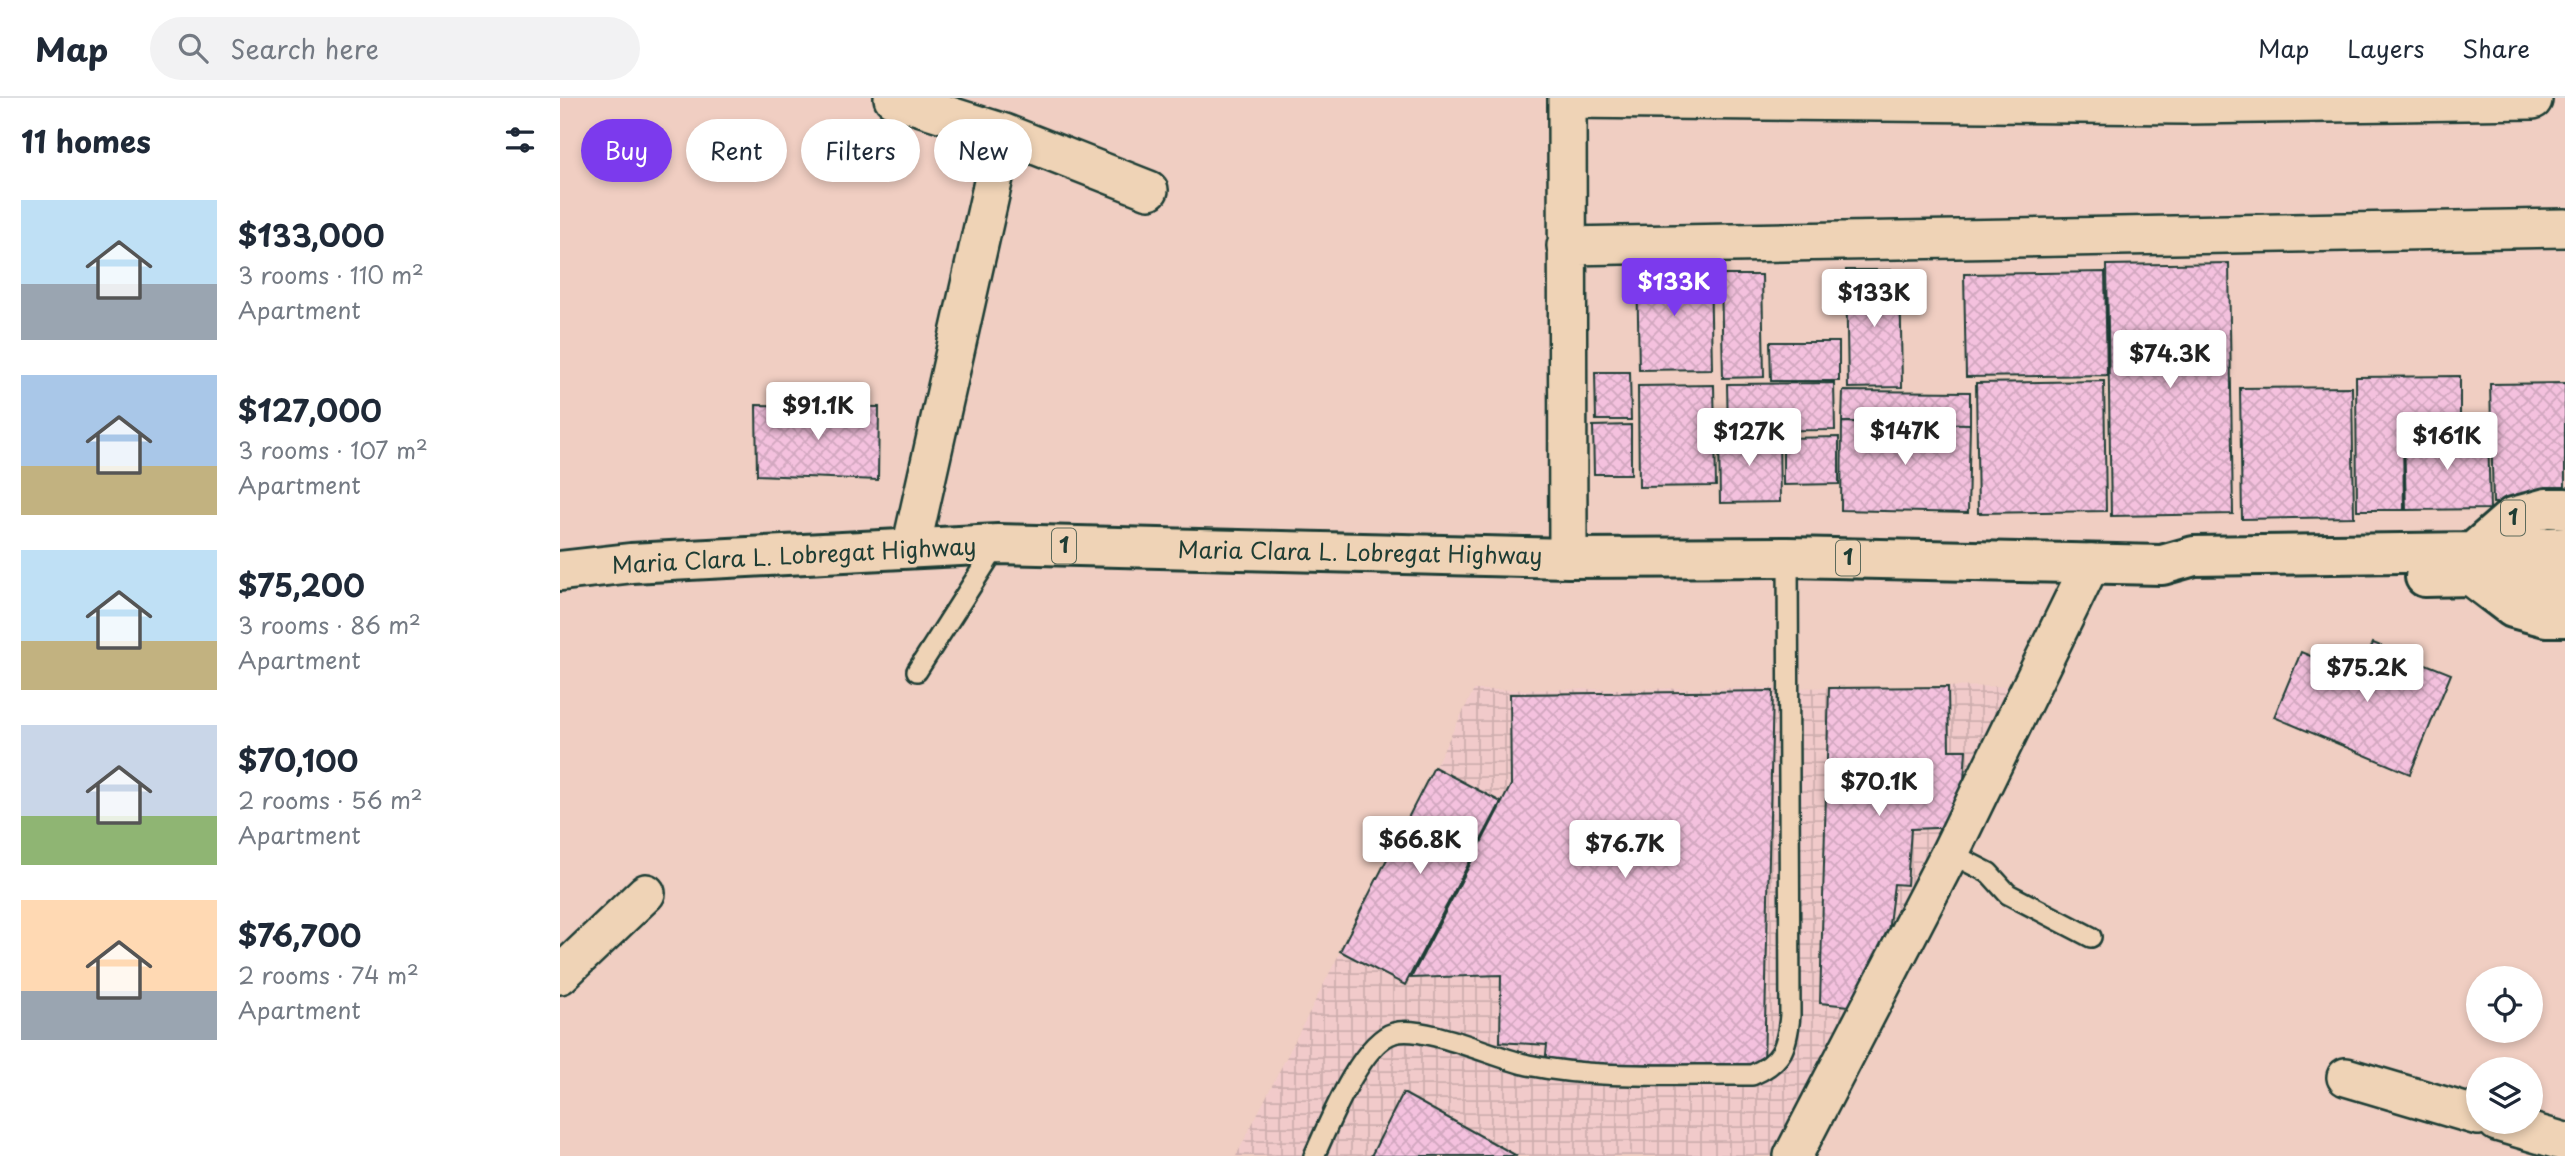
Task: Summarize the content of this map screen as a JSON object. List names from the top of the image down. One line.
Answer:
{"streets":{"main road":["1","Maria Clara L. Lobregat Highway"]},"crossings":[["1","Maria Clara L. Lobregat Highway"]],"page":{"header":"Map","search":"Search here","nav":["Map","Layers","Share"],"heading":"11 homes","chip":["Buy","Rent","Filters","New"],"list":[{"name":"$133,000","note":"3 rooms · 110 m² · Apartment"},{"name":"$127,000","note":"3 rooms · 107 m² · Apartment"},{"name":"$75,200","note":"3 rooms · 86 m² · Apartment"},{"name":"$70,100","note":"2 rooms · 56 m² · Apartment"},{"name":"$76,700","note":"2 rooms · 74 m² · Apartment"}],"price":["$133K","$133K","$74.3K","$91.1K","$147K","$127K","$161K","$75.2K","$70.1K","$66.8K","$76.7K"]}}
